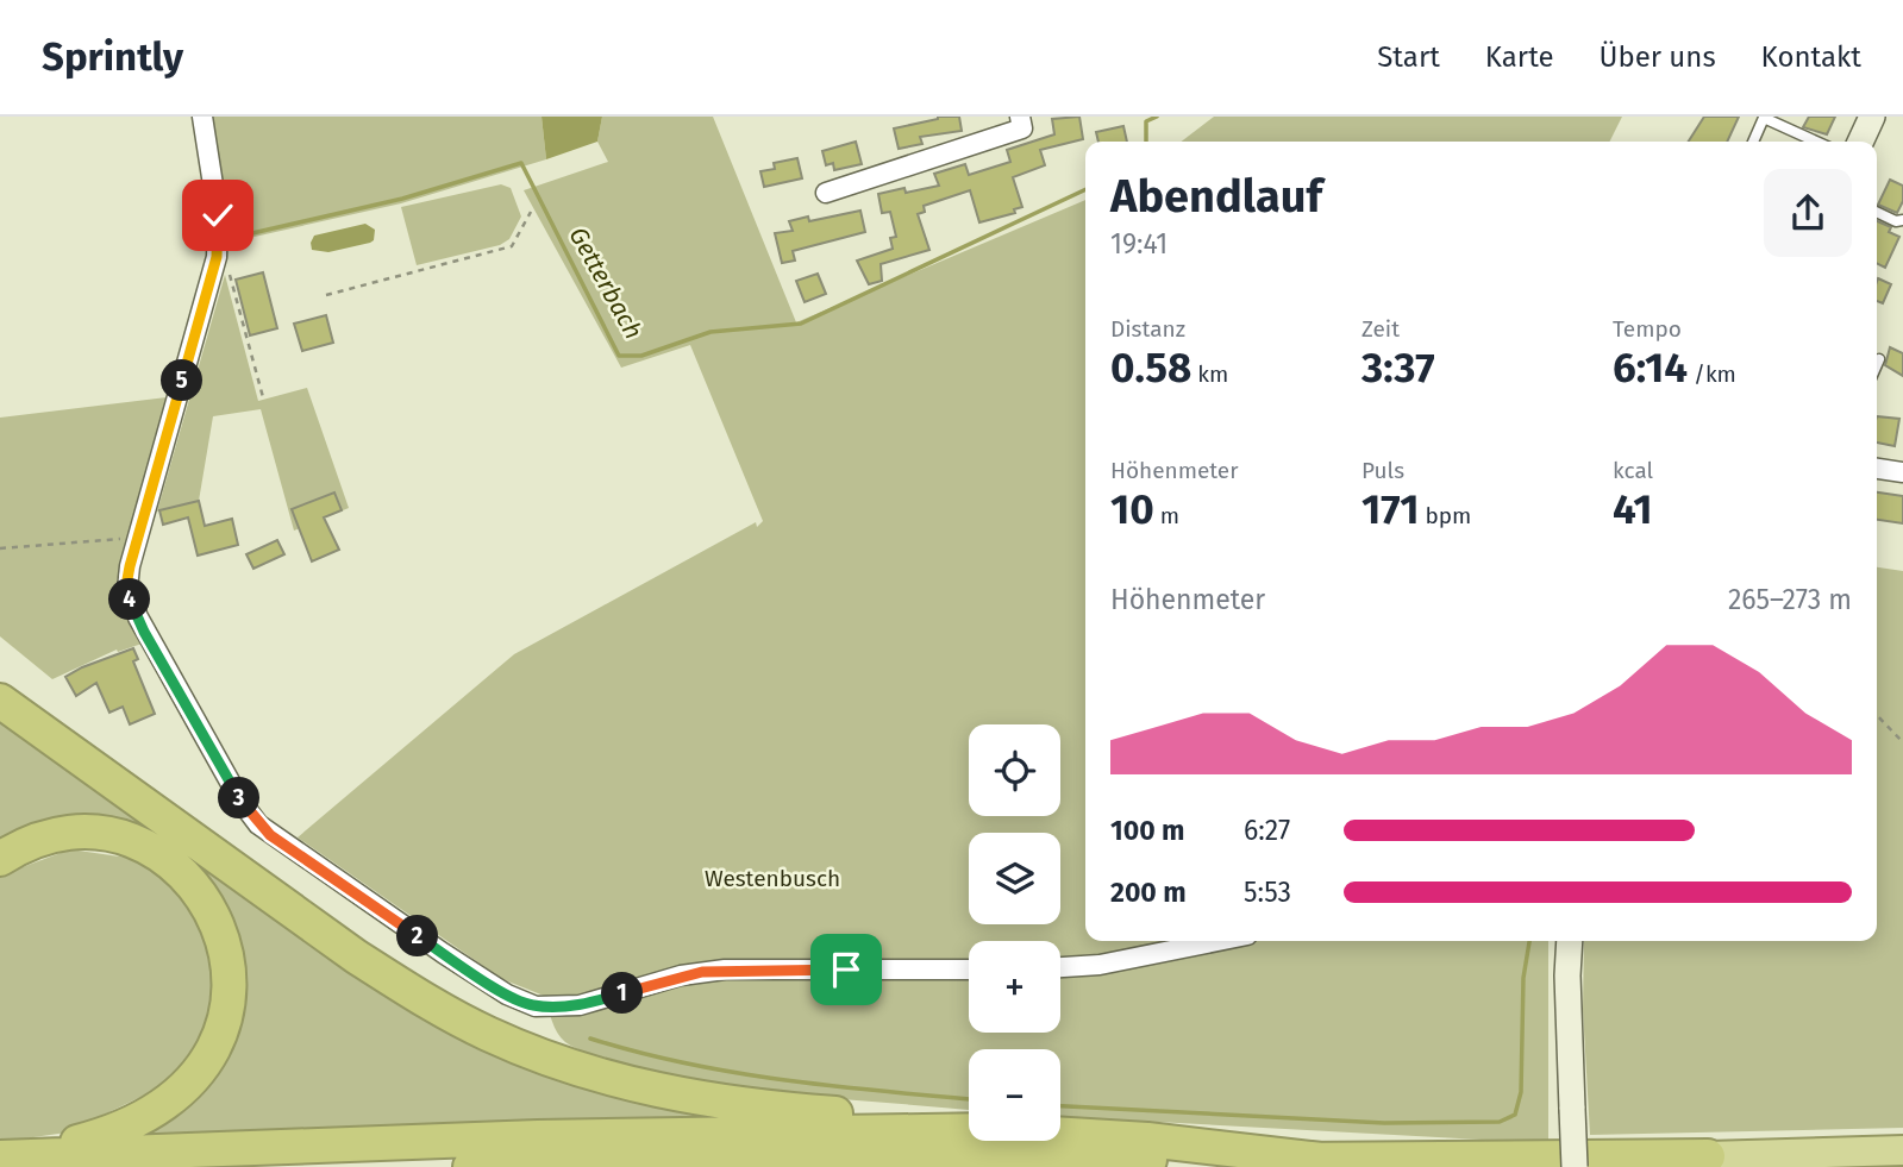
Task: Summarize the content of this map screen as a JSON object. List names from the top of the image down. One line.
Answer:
{"water":["Getterbach"],"parks":["Westenbusch"],"page":{"header":"Sprintly","nav":["Start","Karte","Über uns","Kontakt"],"heading":["Abendlauf","19:41"],"stats":[["Distanz","0.58 km"],["Zeit","3:37"],["Tempo","6:14 /km"],["Höhenmeter","10 m"],["Puls","171 bpm"],["kcal","41"]],"pins":["5","4","3","2","1"],"chart":["Höhenmeter","265–273 m"],"map_buttons":["+","−"],"list":[{"name":"100 m","note":"6:27"},{"name":"200 m","note":"5:53"}]}}
